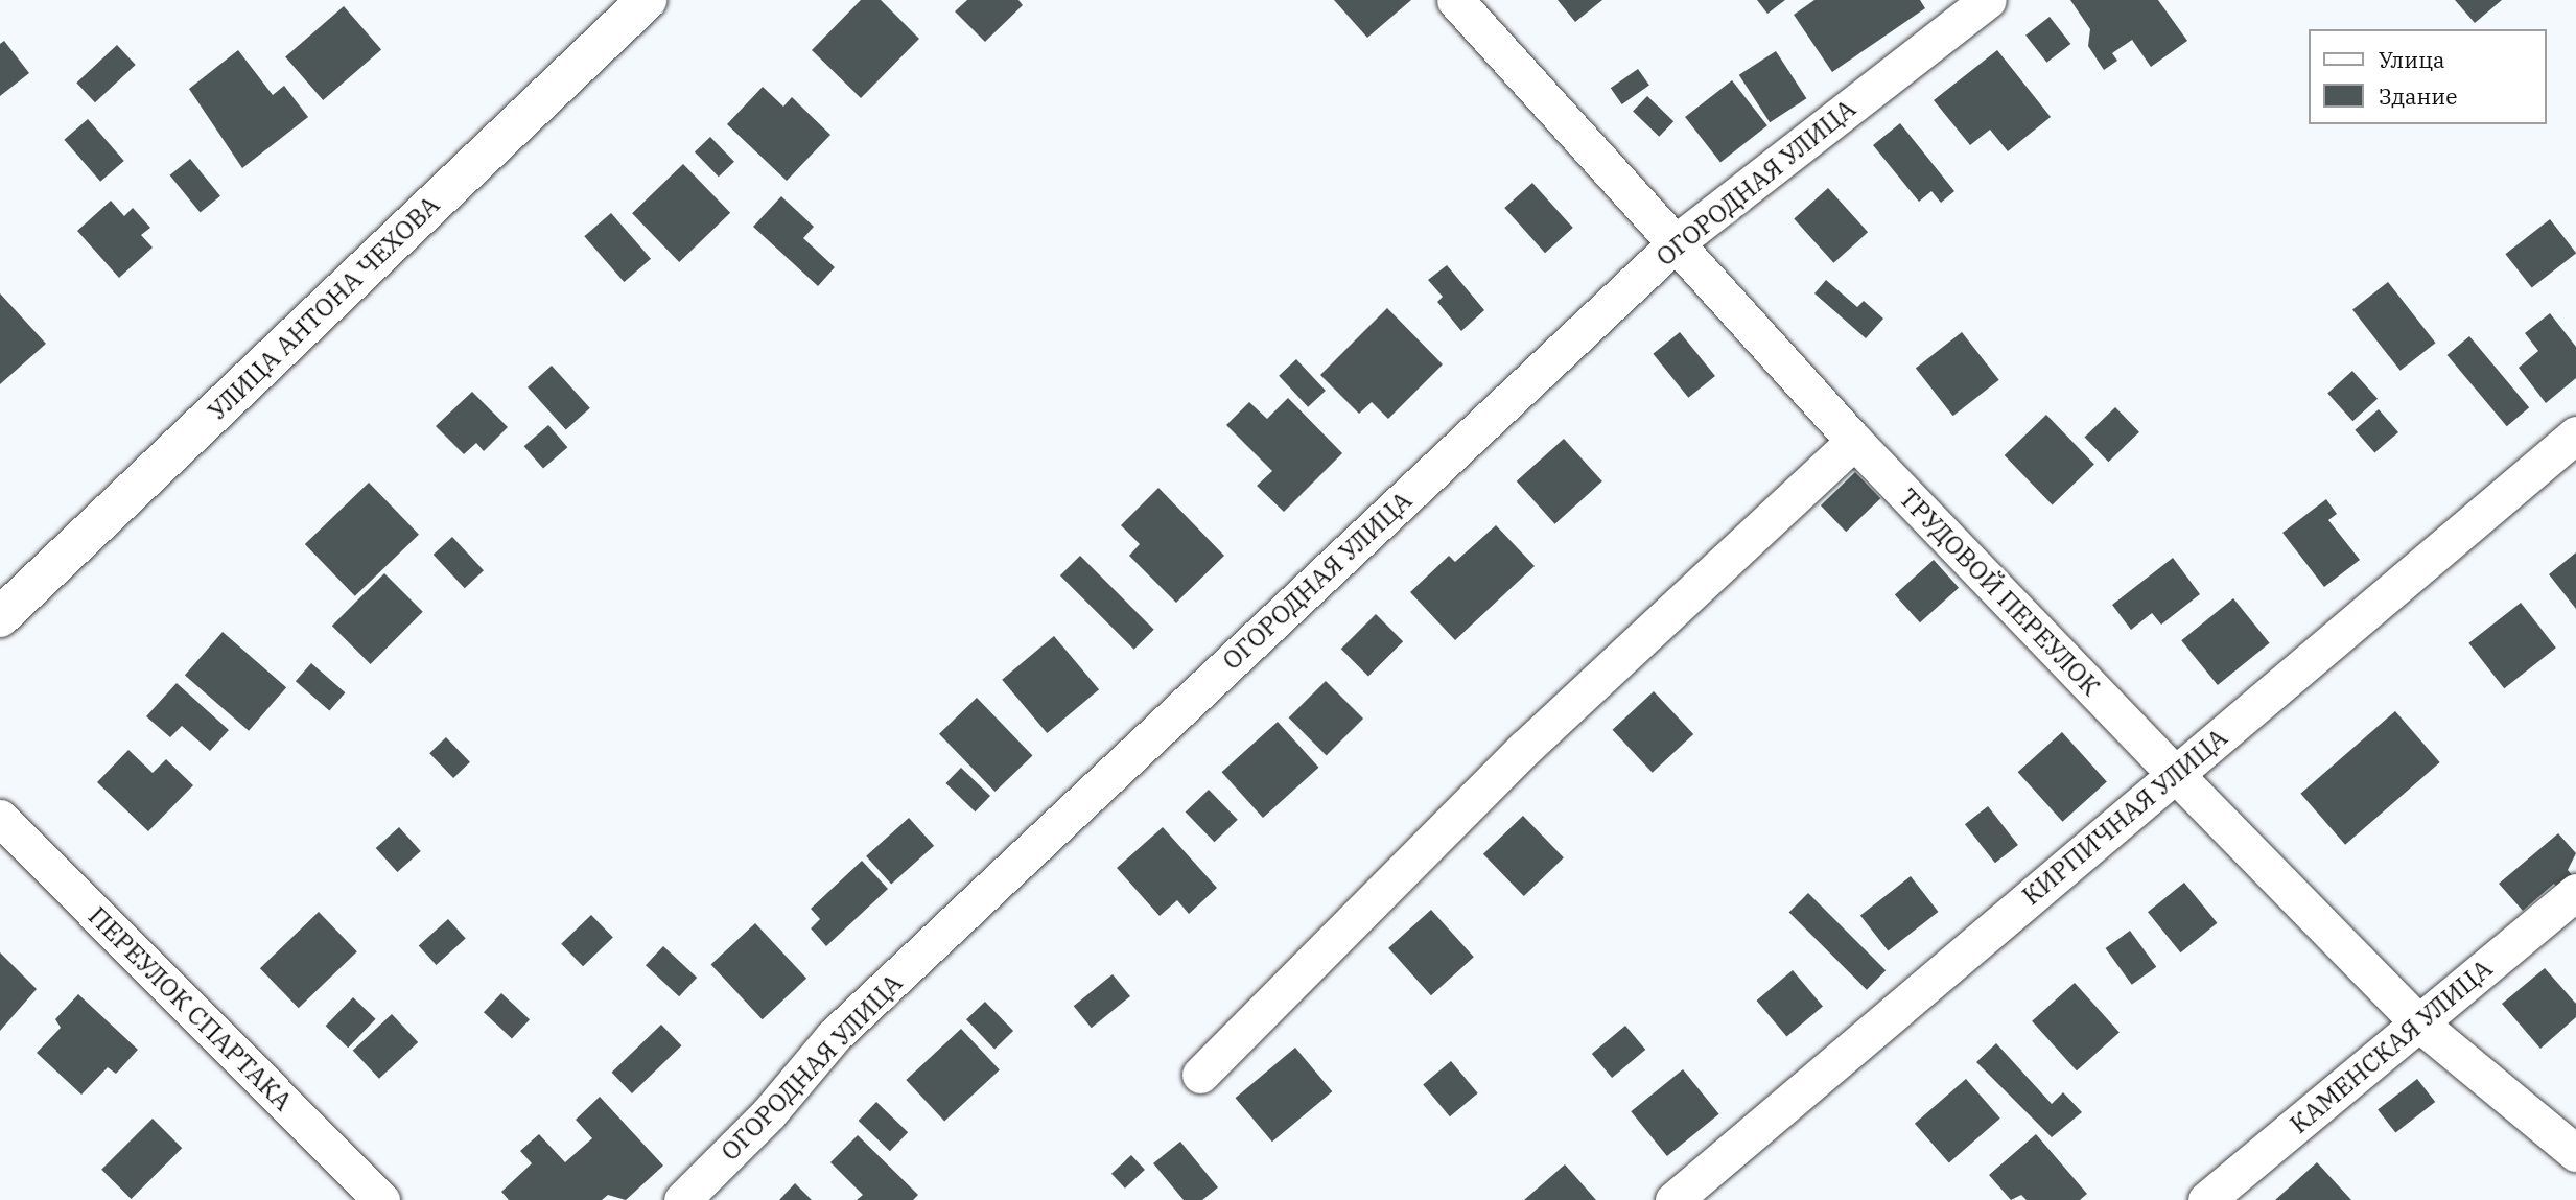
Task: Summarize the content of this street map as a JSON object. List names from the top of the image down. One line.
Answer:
{"streets":{"street":["ОГОРОДНАЯ УЛИЦА","УЛИЦА АНТОНА ЧЕХОВА","ТРУДОВОЙ ПЕРЕУЛОК","КИРПИЧНАЯ УЛИЦА","ПЕРЕУЛОК СПАРТАКА","КАМЕНСКАЯ УЛИЦА"]},"crossings":[["ОГОРОДНАЯ УЛИЦА","ТРУДОВОЙ ПЕРЕУЛОК"],["ТРУДОВОЙ ПЕРЕУЛОК","КИРПИЧНАЯ УЛИЦА"],["ТРУДОВОЙ ПЕРЕУЛОК","КАМЕНСКАЯ УЛИЦА"]],"legend":["Улица","Здание"]}
